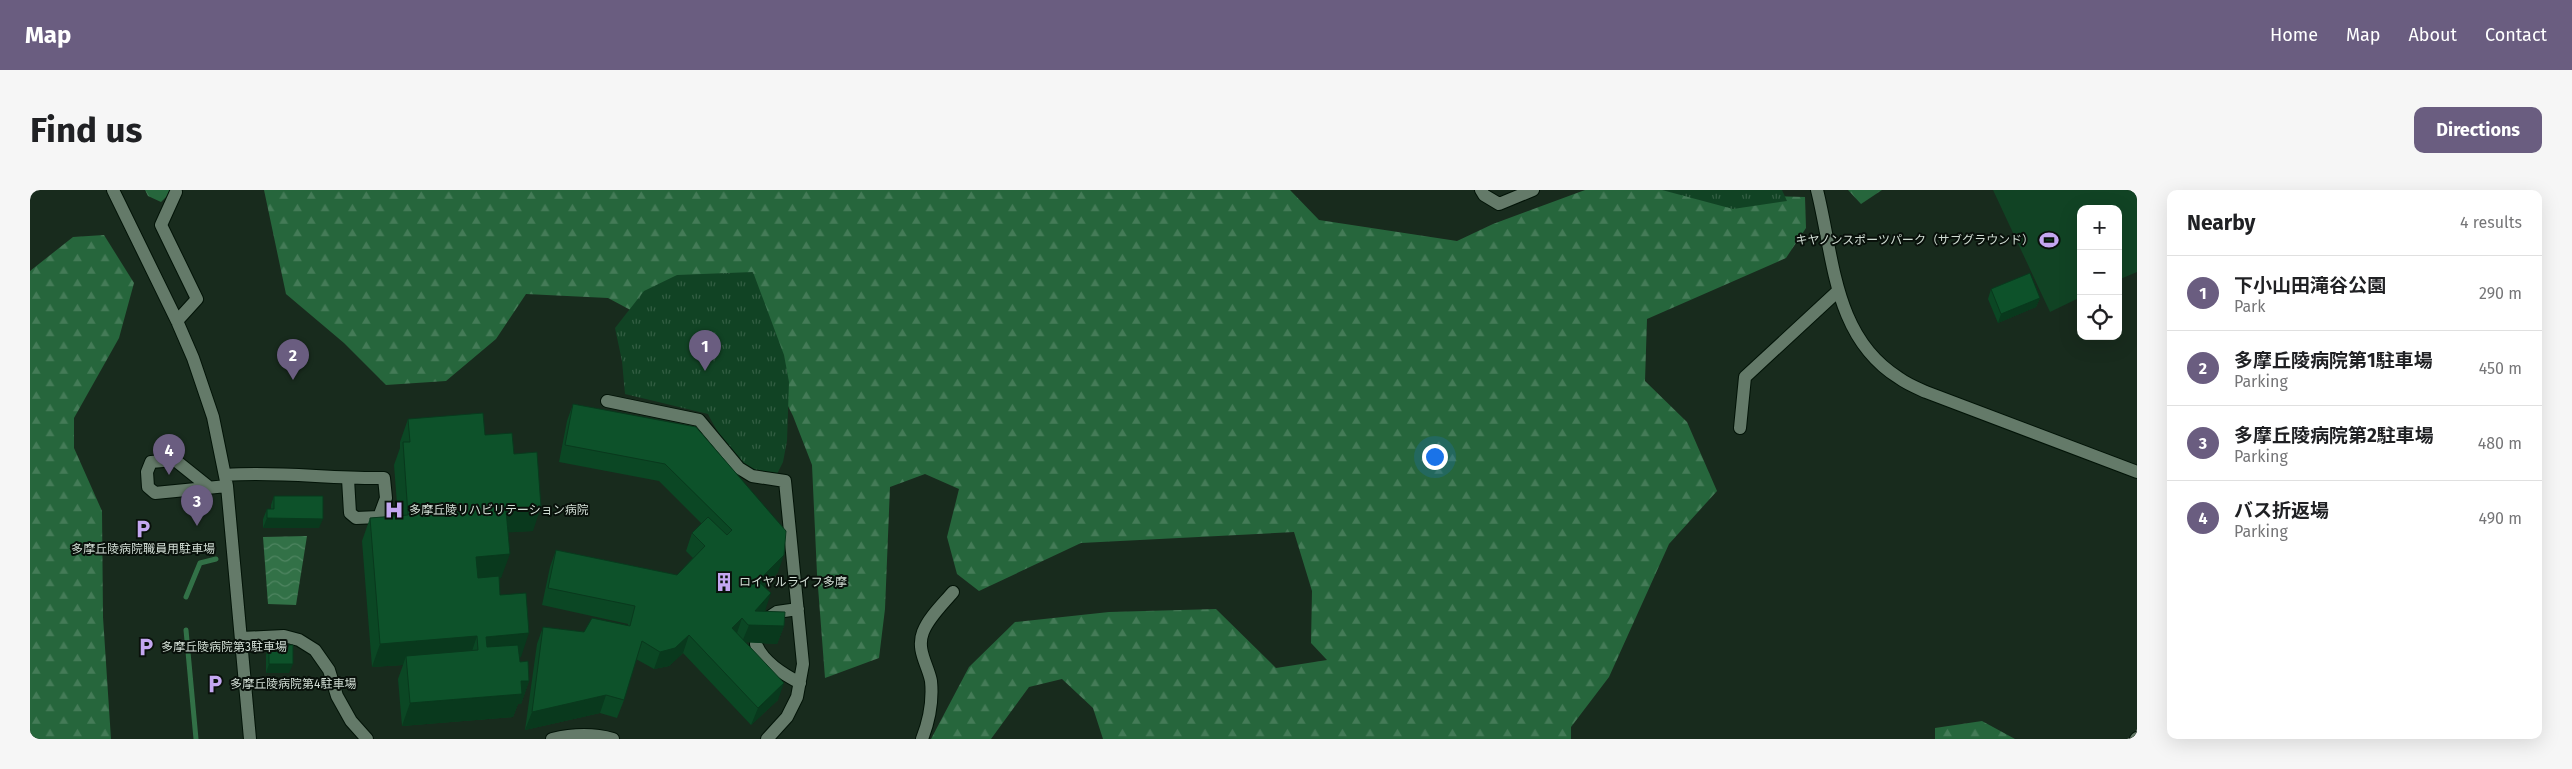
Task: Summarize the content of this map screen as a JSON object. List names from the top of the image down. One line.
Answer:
{"places":{"sports":["キヤノンスポーツパーク（サブグラウンド）"],"hospital":["多摩丘陵リハビリテーション病院"],"parking":["多摩丘陵病院職員用駐車場","多摩丘陵病院第3駐車場","多摩丘陵病院第4駐車場"],"building":["ロイヤルライフ多摩"]},"page":{"header":"Map","nav":["Home","Map","About","Contact"],"buttons":"Directions","title":"Find us","heading":["Nearby","4 results"],"map_buttons":["+","−"],"list":[{"mark":"1","name":"下小山田滝谷公園","note":"Park","value":"290 m"},{"mark":"2","name":"多摩丘陵病院第1駐車場","note":"Parking","value":"450 m"},{"mark":"3","name":"多摩丘陵病院第2駐車場","note":"Parking","value":"480 m"},{"mark":"4","name":"バス折返場","note":"Parking","value":"490 m"}],"pins":["1","2","4","3"]}}
